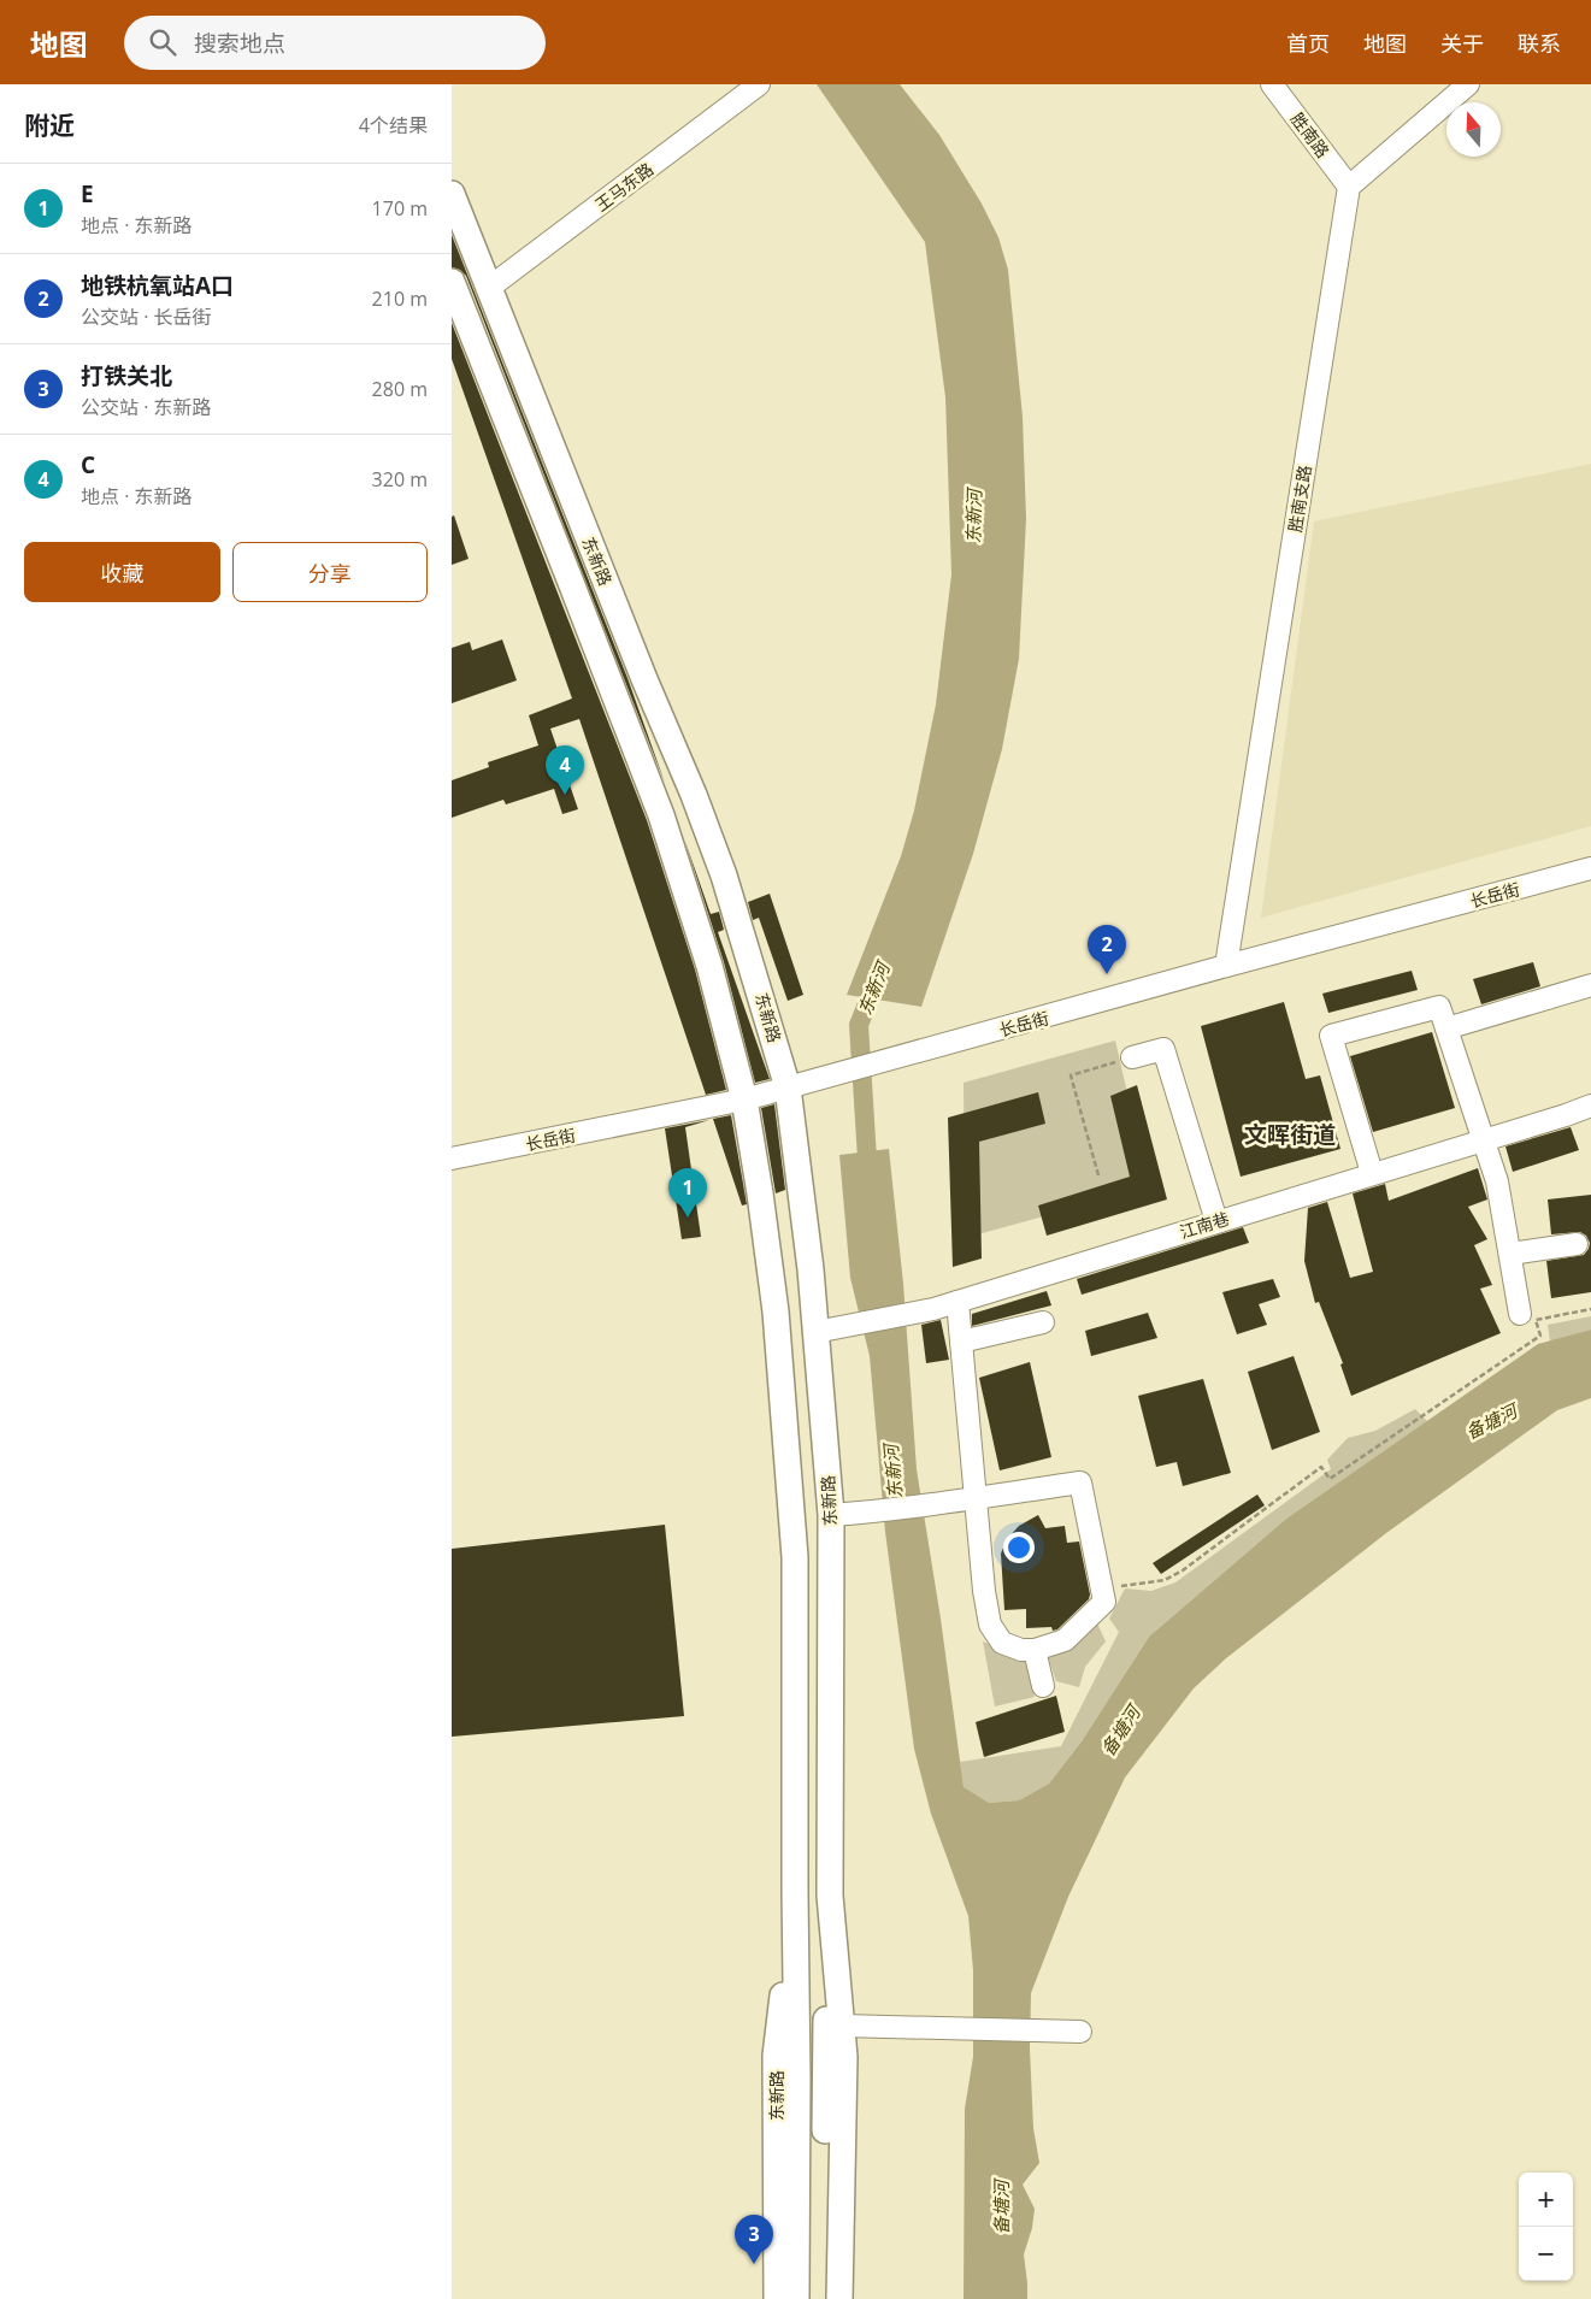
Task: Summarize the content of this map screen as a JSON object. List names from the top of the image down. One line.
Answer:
{"streets":{"main road":["东新路"],"street":["胜南路","王马东路","胜南支路","长岳街","江南巷"]},"crossings":[["胜南路","胜南支路"],["王马东路","东新路"],["胜南支路","长岳街"],["东新路","长岳街"],["东新路","江南巷"]],"districts":["文晖街道"],"water":["东新河","备塘河"],"north":"top","page":{"header":"地图","search":"搜索地点","nav":["首页","地图","关于","联系"],"heading":["附近","4个结果"],"list":[{"mark":"1","name":"E","note":"地点 · 东新路","value":"170 m"},{"mark":"2","name":"地铁杭氧站A口","note":"公交站 · 长岳街","value":"210 m"},{"mark":"3","name":"打铁关北","note":"公交站 · 东新路","value":"280 m"},{"mark":"4","name":"C","note":"地点 · 东新路","value":"320 m"}],"buttons":["收藏","分享"],"pins":["4","2","1","3"],"map_buttons":["+","−"]}}
